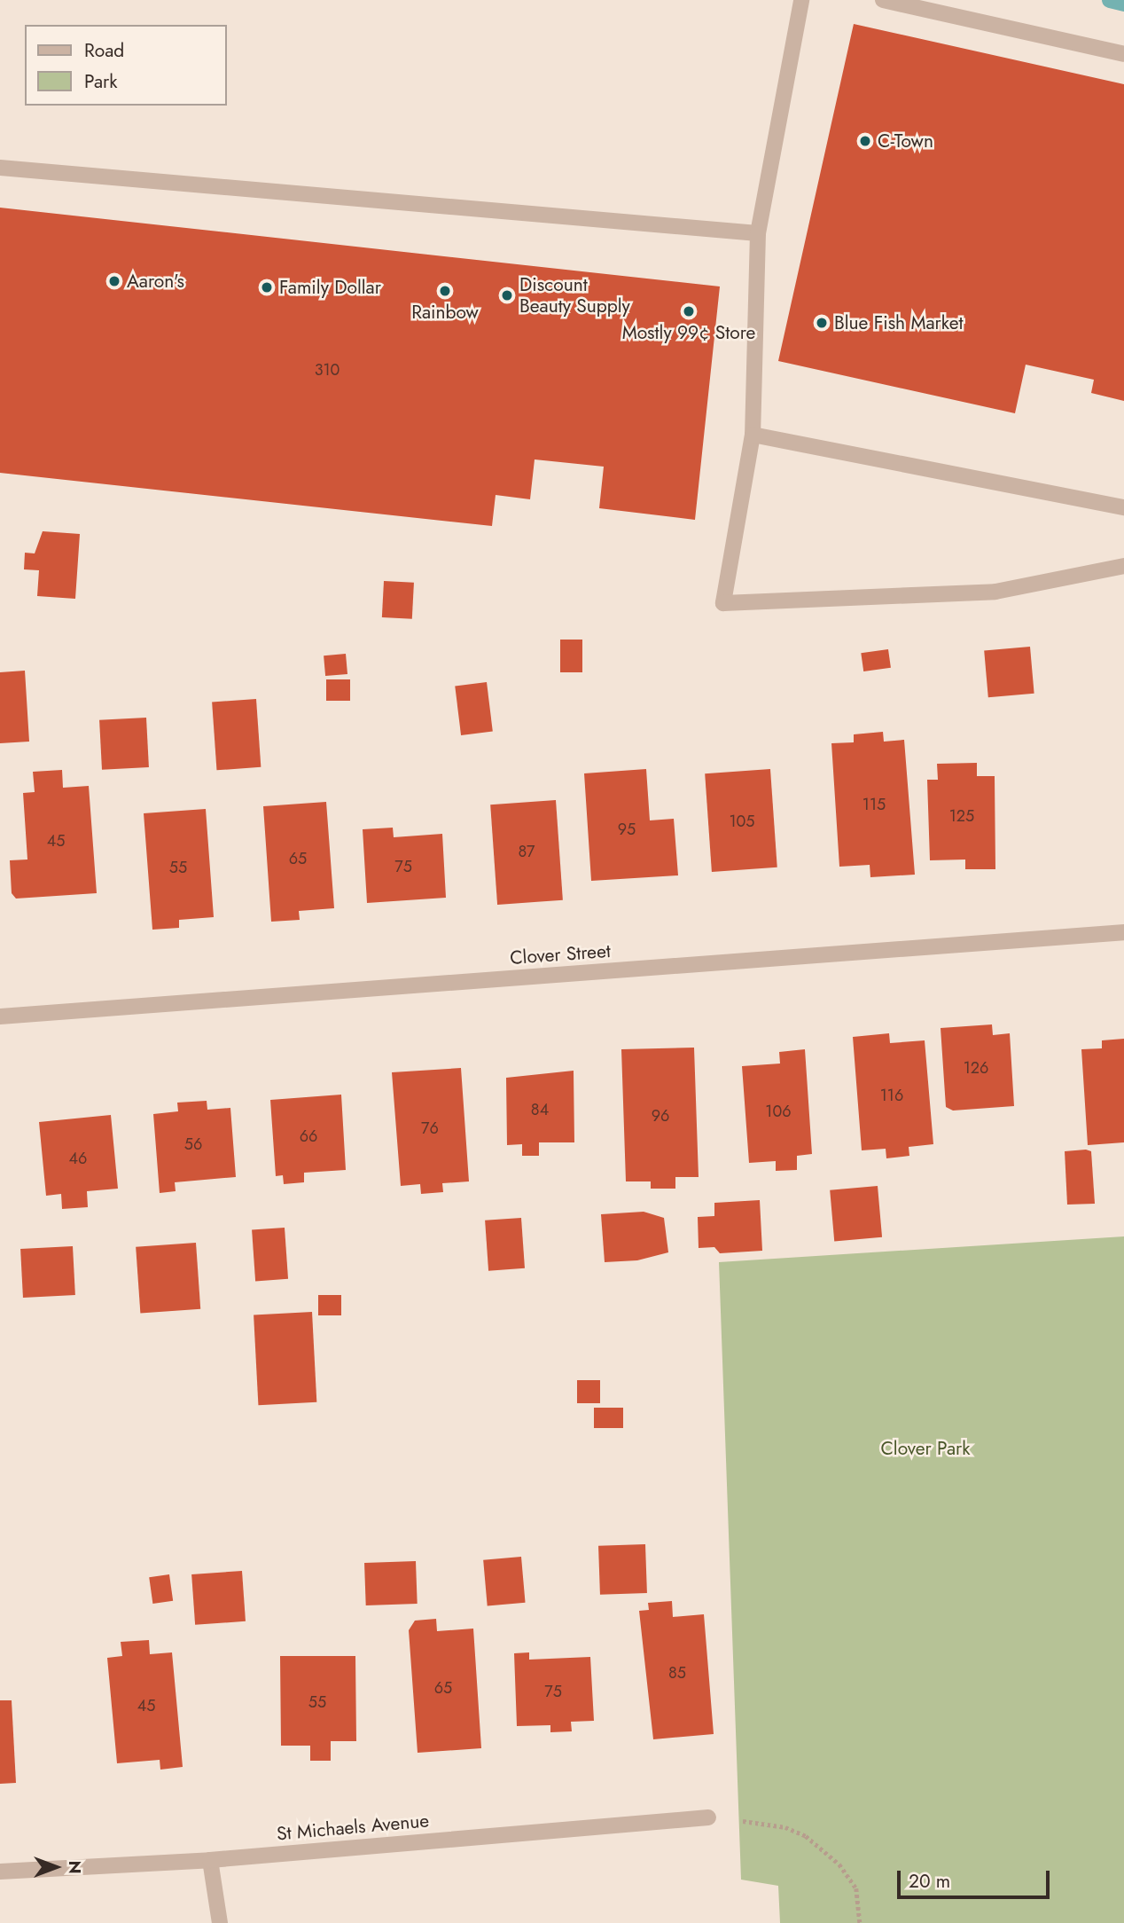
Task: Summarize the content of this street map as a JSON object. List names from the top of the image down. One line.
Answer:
{"streets":{"street":["Clover Street","St Michaels Avenue"]},"parks":["Clover Park"],"places":["C-Town","Aaron's","Family Dollar","Rainbow","Discount Beauty Supply","Mostly 99¢ Store","Blue Fish Market"],"house_numbers":["310","115","125","105","95","45","87","65","75","55","126","116","84","106","96","76","66","56","46","85","65","75","55","45"],"legend":["Road","Park"],"scale_bar":"20 m","north":"right"}
